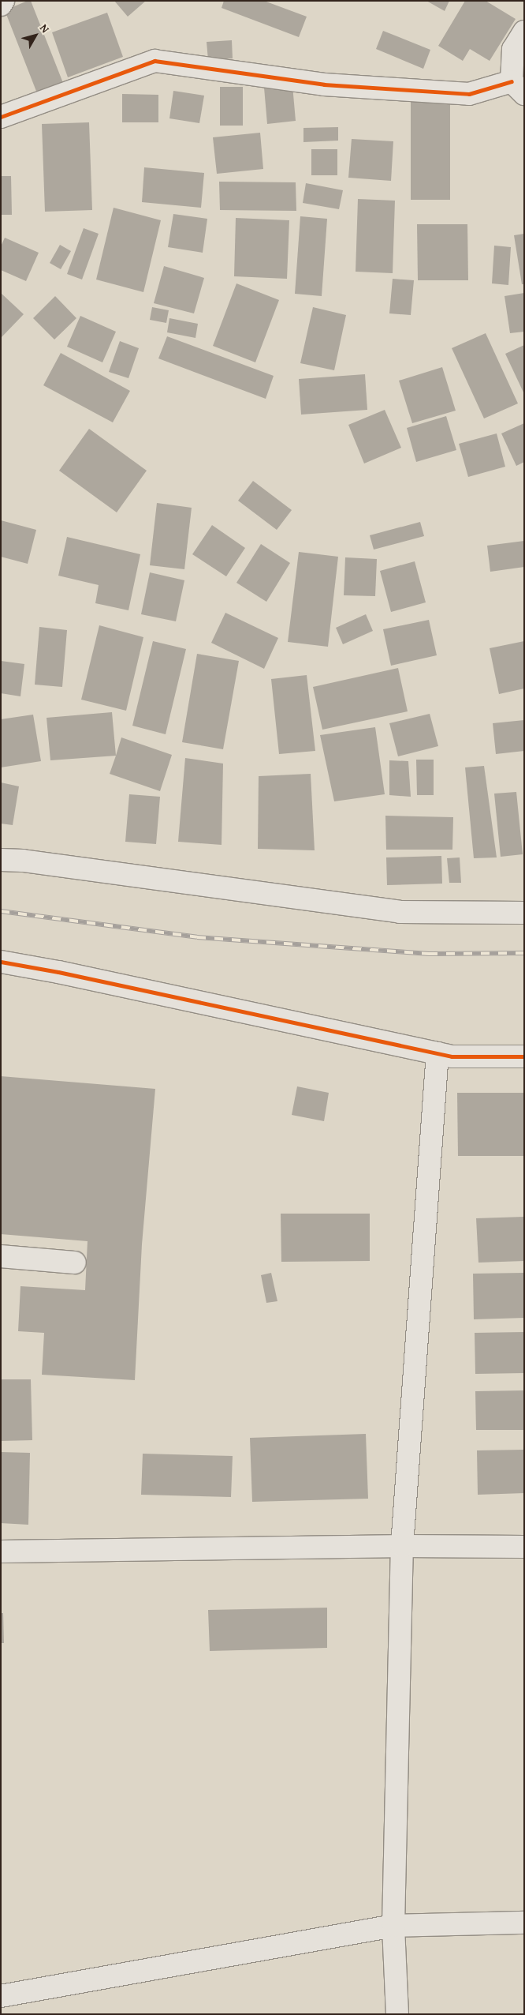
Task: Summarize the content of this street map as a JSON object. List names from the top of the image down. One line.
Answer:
{"north":"top right"}
